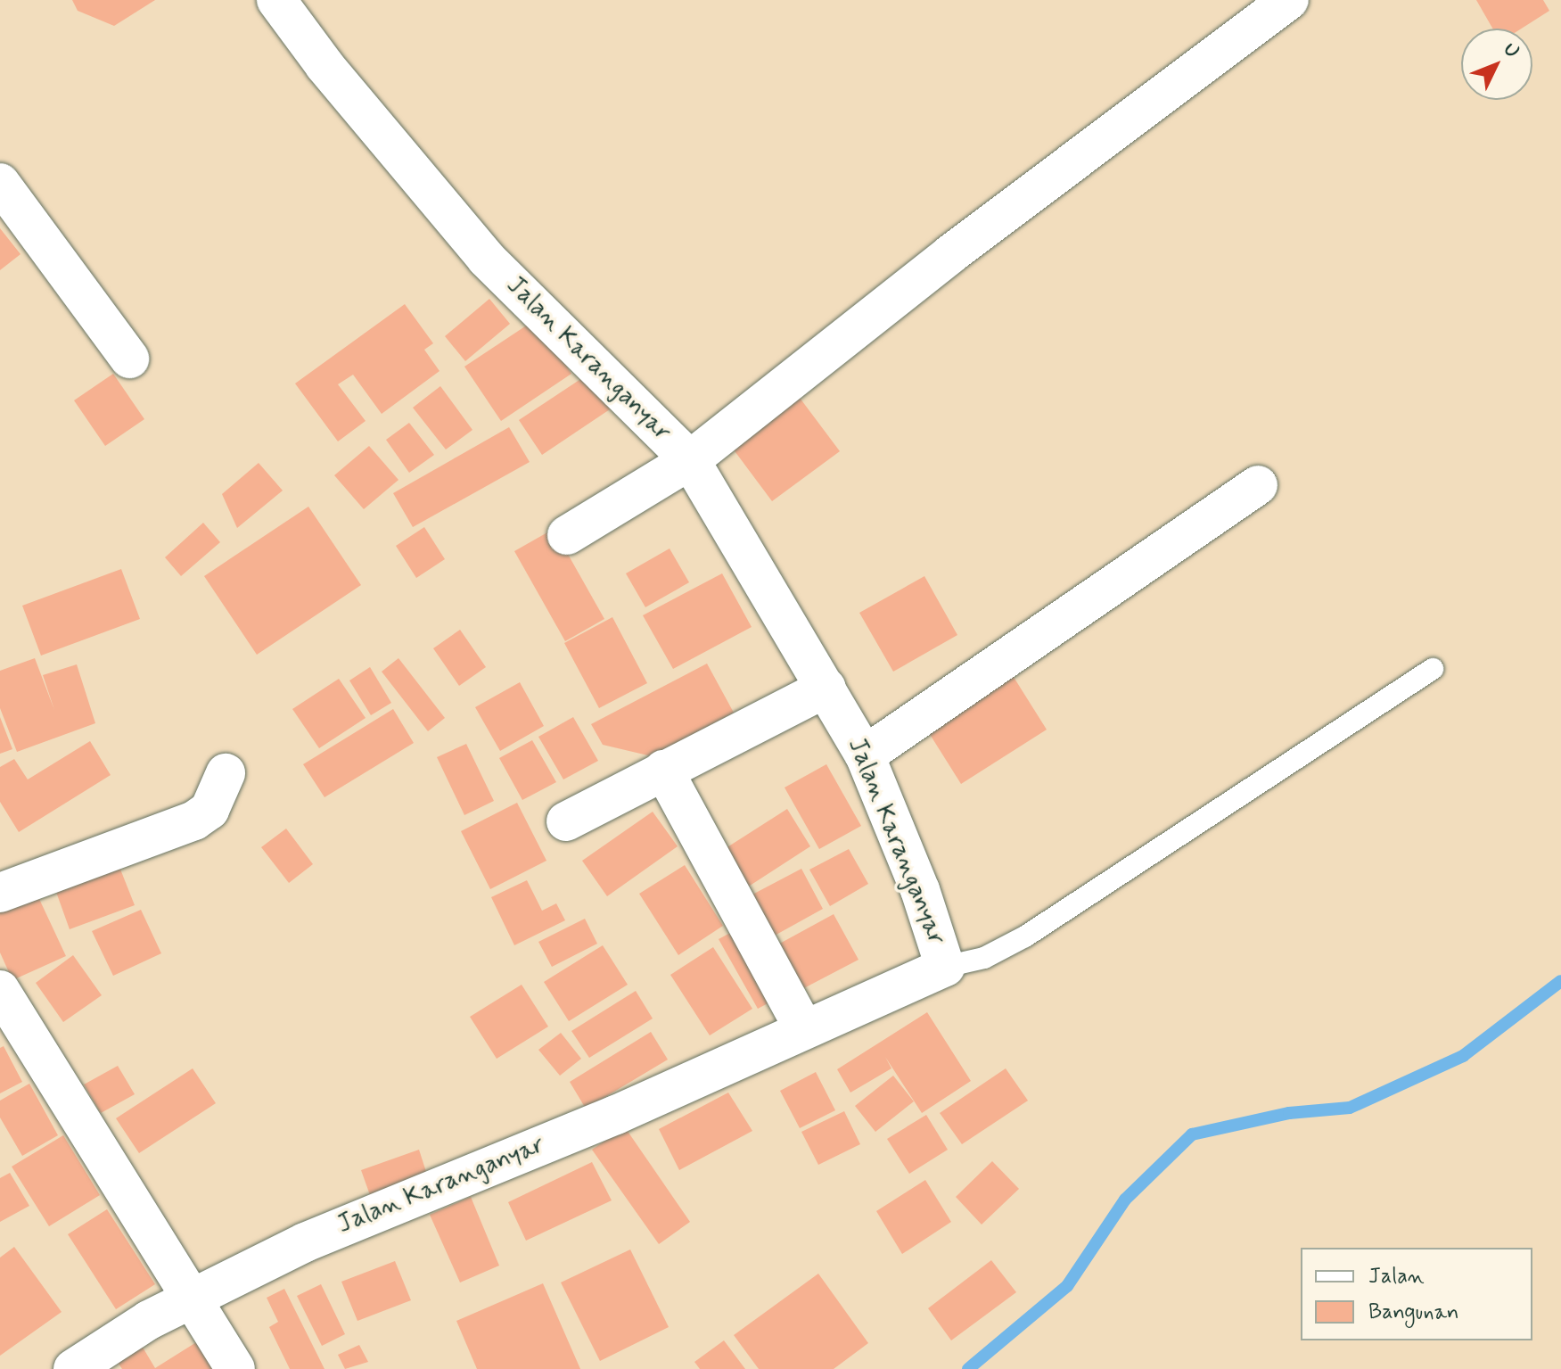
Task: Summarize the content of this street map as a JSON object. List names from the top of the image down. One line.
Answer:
{"streets":{"street":["Jalan Karanganyar"]},"legend":["Jalan","Bangunan"],"north":"top right"}
